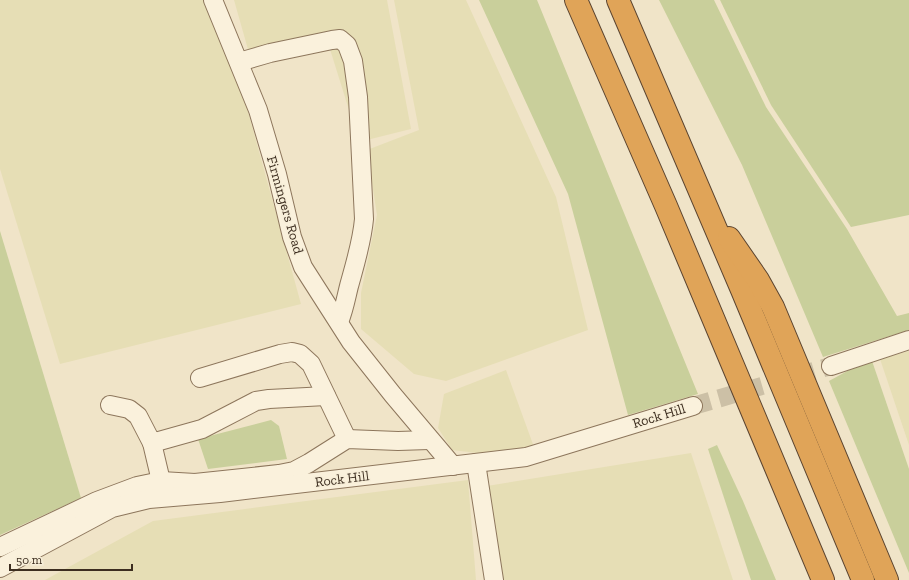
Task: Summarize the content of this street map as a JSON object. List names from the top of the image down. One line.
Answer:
{"streets":{"street":["Firmingers Road","Rock Hill"]},"crossings":[["Firmingers Road","Rock Hill"]],"scale_bar":"50 m"}
